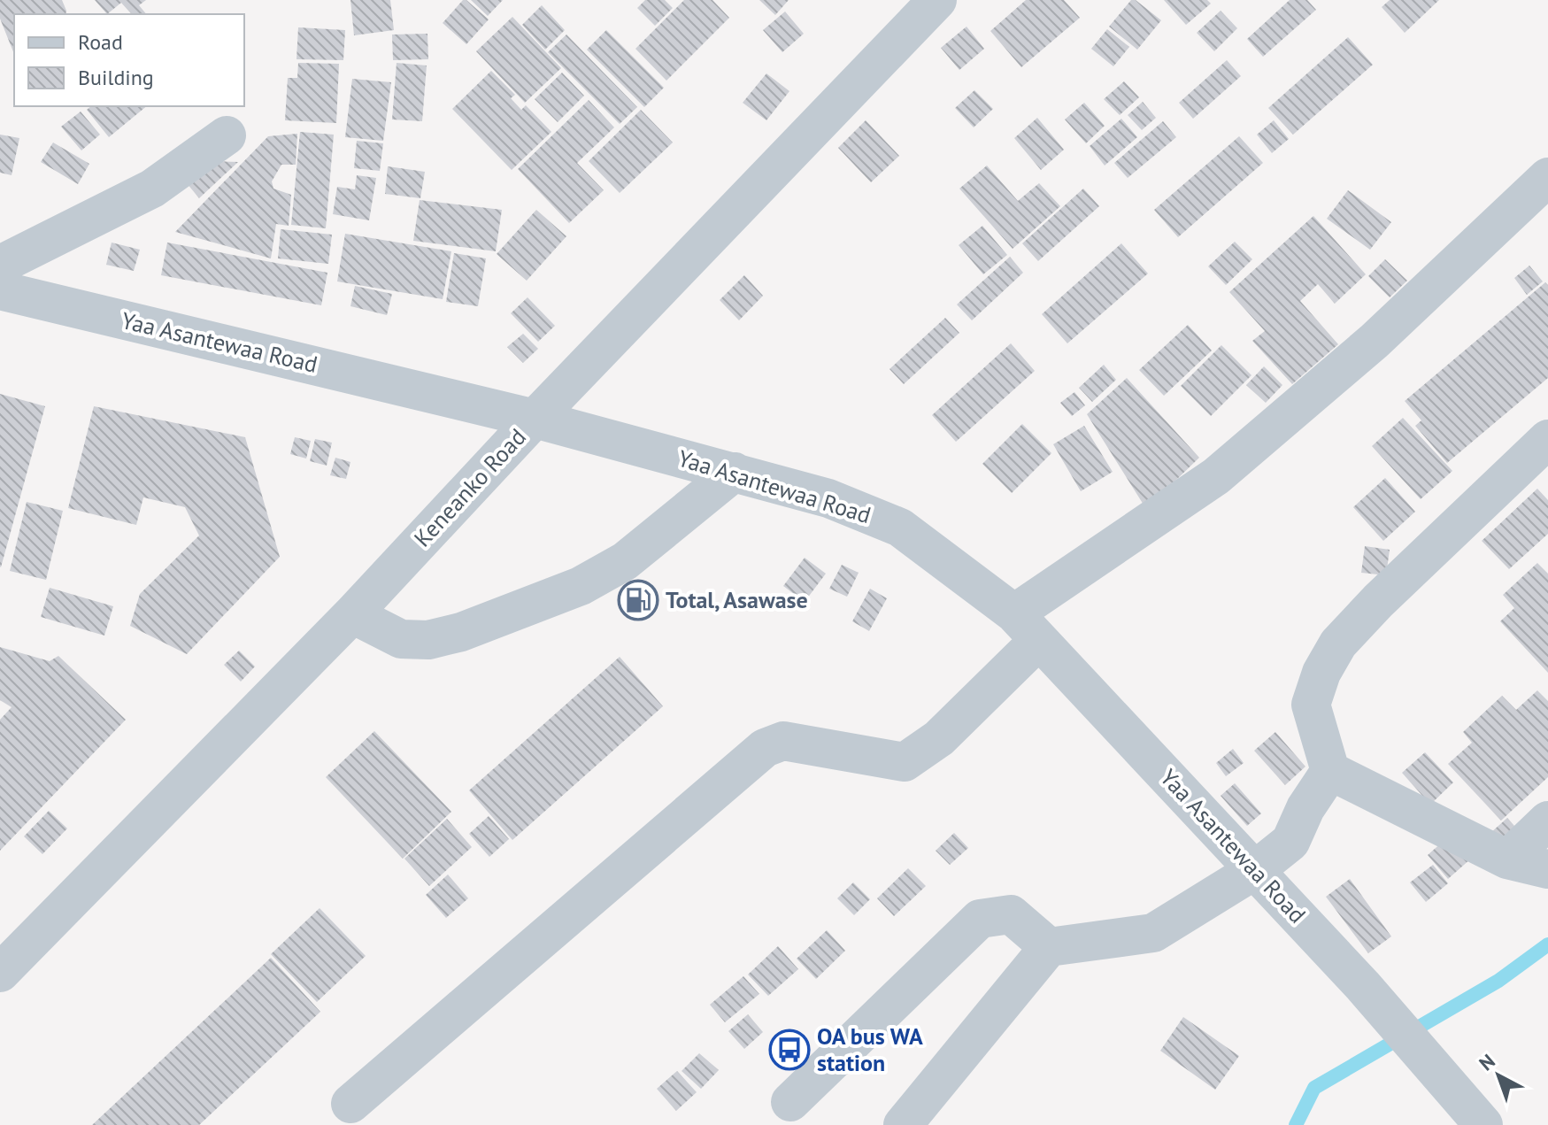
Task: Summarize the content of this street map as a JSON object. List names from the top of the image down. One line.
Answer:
{"streets":{"street":["Yaa Asantewaa Road","Keneanko Road"]},"crossings":[["Yaa Asantewaa Road","Keneanko Road"]],"places":{"fuel station":["Total, Asawase"],"bus stop":["OA bus WA station"]},"legend":["Road","Building"],"north":"top left"}
